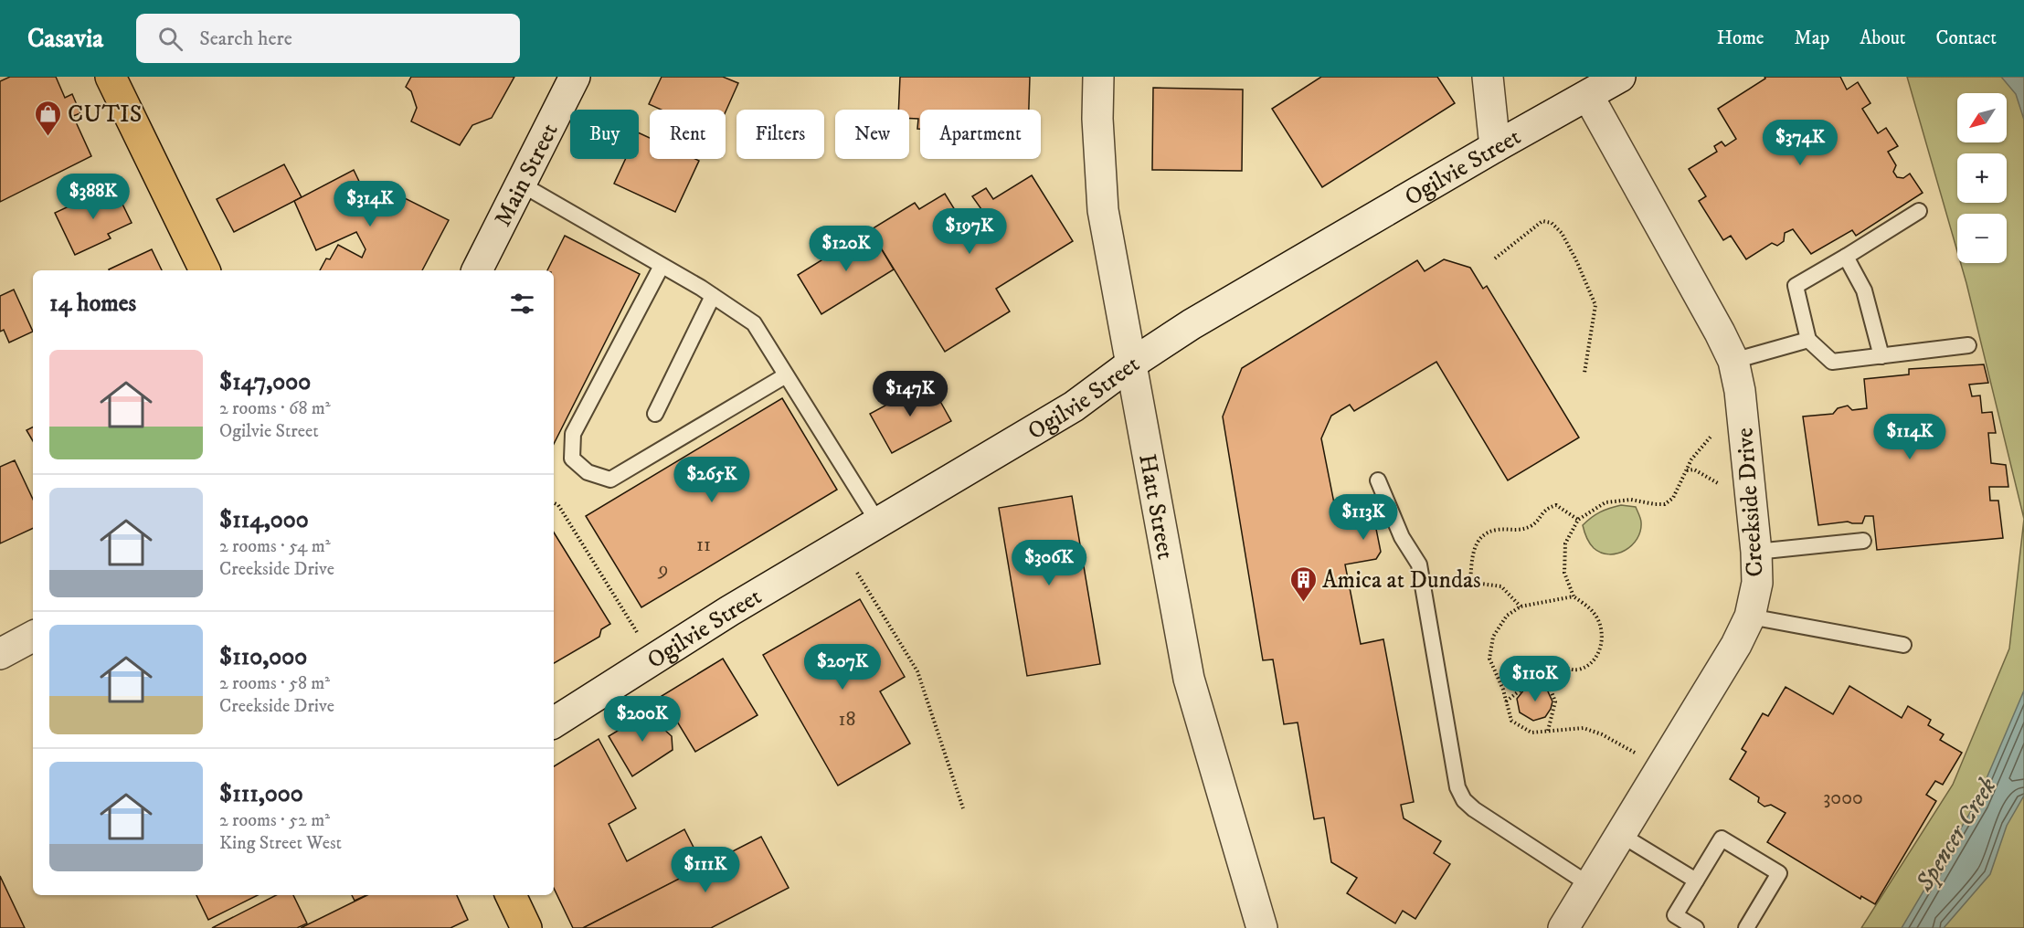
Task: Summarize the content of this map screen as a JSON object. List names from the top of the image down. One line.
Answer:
{"streets":{"street":["Ogilvie Street","Main Street","Creekside Drive","Hatt Street"]},"crossings":[["Ogilvie Street","Creekside Drive"],["Ogilvie Street","Hatt Street"]],"water":["Spencer Creek"],"places":{"shop":["CUTIS"],"building":["Amica at Dundas"]},"house_numbers":["11","9","18","3000"],"north":"bottom left","page":{"header":"Casavia","search":"Search here","nav":["Home","Map","About","Contact"],"map_buttons":["+","−"],"chip":["Buy","Rent","Filters","New","Apartment"],"price":["$374K","$388K","$314K","$197K","$120K","$147K","$114K","$265K","$113K","$306K","$207K","$110K","$200K","$111K"],"heading":"14 homes","list":[{"name":"$147,000","note":"2 rooms · 68 m² · Ogilvie Street"},{"name":"$114,000","note":"2 rooms · 54 m² · Creekside Drive"},{"name":"$110,000","note":"2 rooms · 58 m² · Creekside Drive"},{"name":"$111,000","note":"2 rooms · 52 m² · King Street West"}]}}
